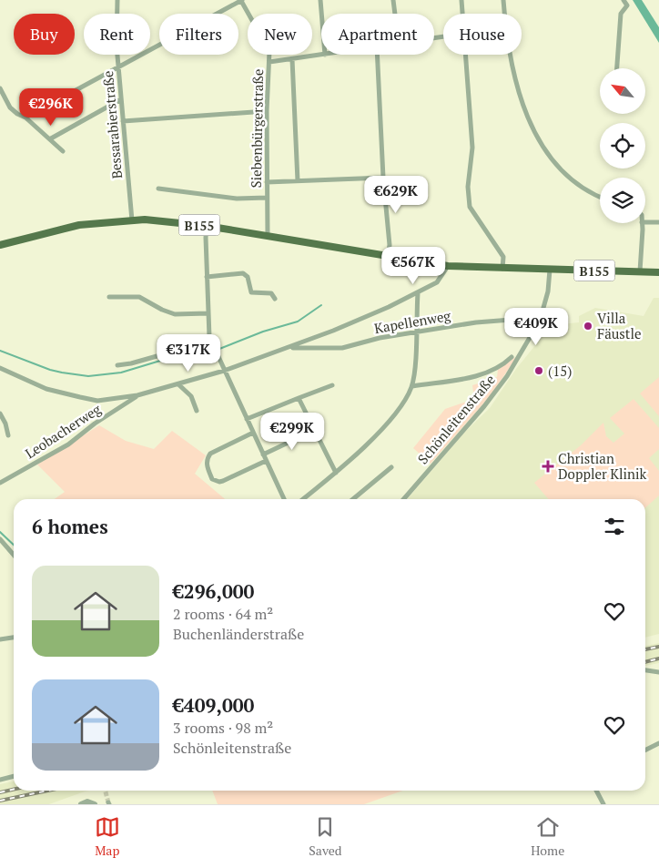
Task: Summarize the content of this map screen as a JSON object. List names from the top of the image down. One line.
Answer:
{"streets":{"main road":["B155"],"street":["Bessarabierstraße","Siebenbürgerstraße","Kapellenweg","Schönleitenstraße","Leobacherweg"]},"crossings":[["Bessarabierstraße","B155"],["Siebenbürgerstraße","B155"],["B155","Schönleitenstraße"],["Kapellenweg","Schönleitenstraße"]],"places":{"other":["Villa Fäustle","(15)"],"health":["Christian Doppler Klinik"]},"north":"top left","page":{"chip":["Buy","Rent","Filters","New","Apartment","House"],"price":["€296K","€629K","€567K","€409K","€317K","€299K"],"heading":"6 homes","list":[{"name":"€296,000","note":"2 rooms · 64 m² · Buchenländerstraße"},{"name":"€409,000","note":"3 rooms · 98 m² · Schönleitenstraße"}],"tabs":["Map","Saved","Home"]}}
